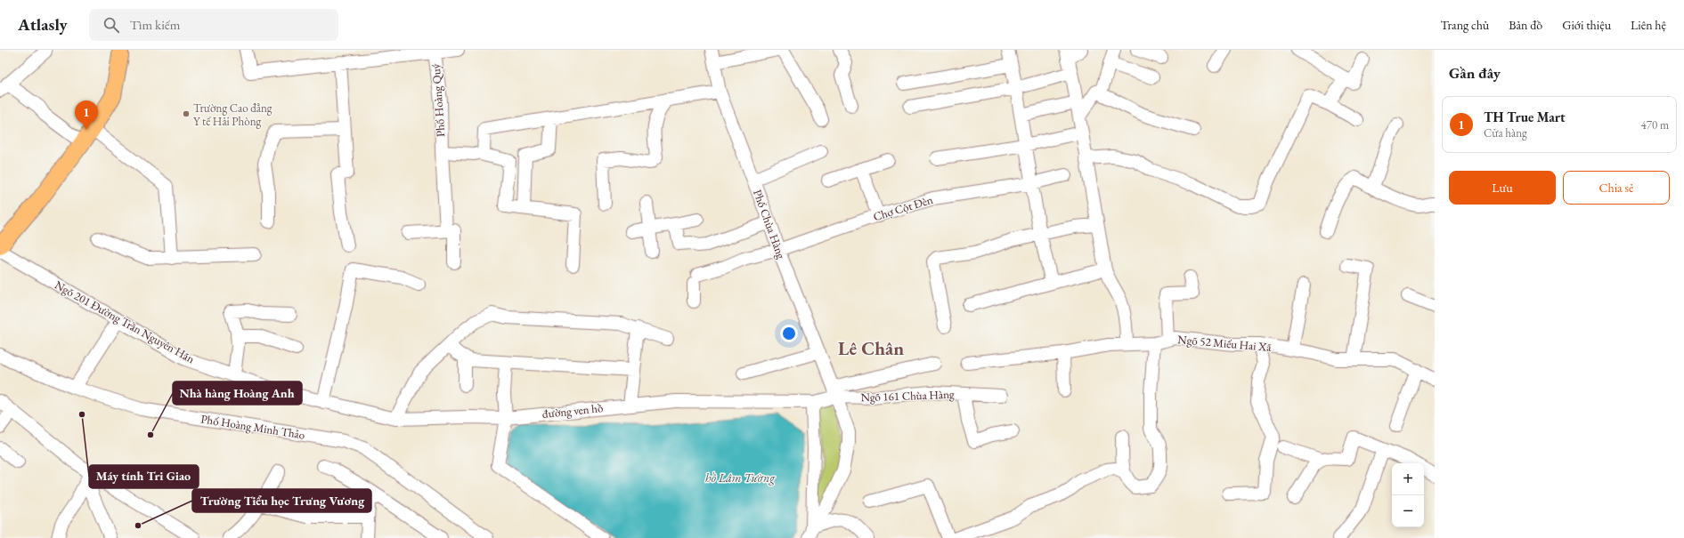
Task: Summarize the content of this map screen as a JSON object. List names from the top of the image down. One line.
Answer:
{"streets":{"street":["Phố Hoàng Quý","Chợ Cột Đèn","Phố Chùa Hàng","Ngõ 201 Đường Trần Nguyên Hãn","Ngõ 52 Miếu Hai Xã","Ngõ 161 Chùa Hàng","đường ven hồ","Phố Hoàng Minh Thảo"]},"crossings":[["Chợ Cột Đèn","Phố Chùa Hàng"],["Phố Chùa Hàng","Ngõ 161 Chùa Hàng"],["Ngõ 201 Đường Trần Nguyên Hãn","đường ven hồ"]],"districts":["Lê Chân"],"water":["hồ Lâm Tường"],"places":["Trường Cao đẳng Y tế Hải Phòng","Máy tính Tri Giao","Nhà hàng Hoàng Anh","Trường Tiểu học Trưng Vương"],"page":{"header":"Atlasly","search":"Tìm kiếm","nav":["Trang chủ","Bản đồ","Giới thiệu","Liên hệ"],"heading":"Gần đây","list":[{"mark":"1","name":"TH True Mart","note":"Cửa hàng","value":"470 m"}],"pins":"1","buttons":["Lưu","Chia sẻ"],"map_buttons":["+","−"]}}
